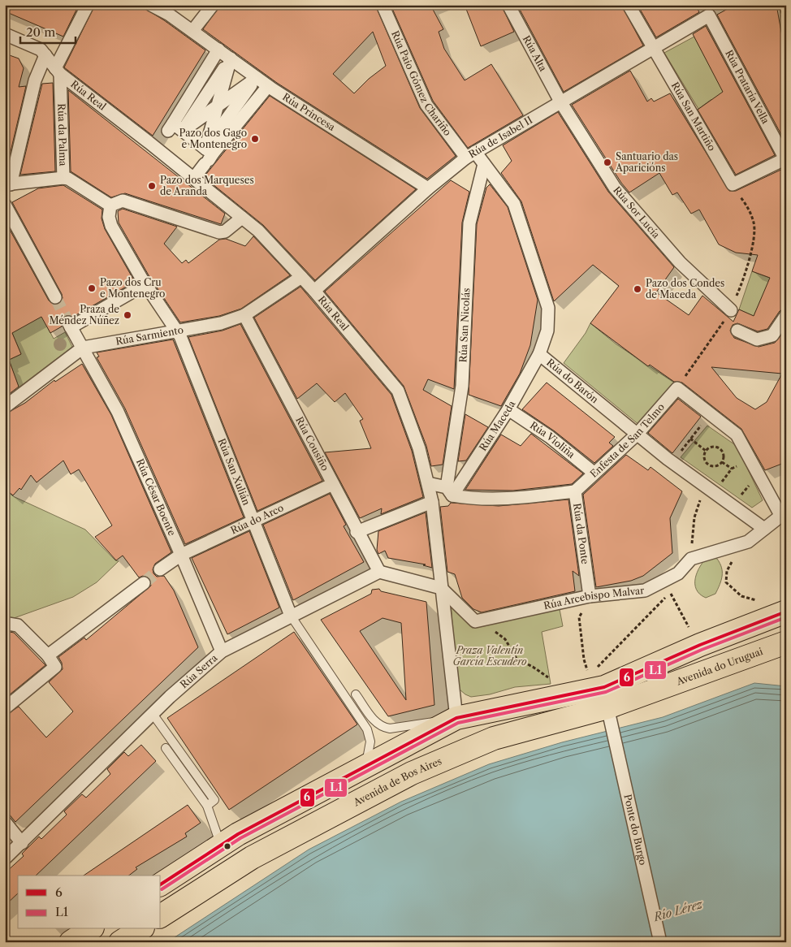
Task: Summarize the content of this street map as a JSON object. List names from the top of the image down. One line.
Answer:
{"streets":{"highway":["Avenida do Uruguai","Avenida de Bos Aires"],"street":["Rúa Alta","Rúa Paio Gómez Chariño","Rúa Prataría Vella","Rúa Real","Rúa Princesa","Rúa San Martiño","Rúa da Palma","Rúa de Isabel II","Rúa Sor Lucía","Rúa San Nicolás","Rúa Sarmiento","Rúa do Barón","Rúa Maceda","Rúa Violiña","Enfesta de San Telmo","Rúa Cousiño","Rúa San Xulián","Rúa César Boente","Rúa do Arco","Rúa da Ponte","Rúa Arcebispo Malvar","Rúa Serra","Ponte do Burgo"]},"crossings":[["Rúa Alta","Rúa de Isabel II"],["Rúa Alta","Rúa Sor Lucía"],["Rúa Paio Gómez Chariño","Rúa de Isabel II"],["Rúa Paio Gómez Chariño","Rúa do Barón"],["Rúa Prataría Vella","Rúa San Martiño"],["Rúa Prataría Vella","Rúa de Isabel II"],["Rúa Real","Rúa da Palma"],["Rúa Real","Rúa de Isabel II"],["Rúa Real","Rúa Sarmiento"],["Rúa Real","Rúa da Ponte"],["Rúa Princesa","Rúa de Isabel II"],["Rúa San Martiño","Rúa de Isabel II"],["Rúa de Isabel II","Rúa Sor Lucía"],["Rúa de Isabel II","Rúa do Barón"],["Rúa San Nicolás","Rúa do Barón"],["Rúa San Nicolás","Rúa Maceda"],["Rúa San Nicolás","Rúa da Ponte"],["Rúa Sarmiento","Rúa Cousiño"],["Rúa Sarmiento","Rúa San Xulián"],["Rúa Sarmiento","Rúa César Boente"],["Rúa do Barón","Rúa Maceda"],["Rúa do Barón","Enfesta de San Telmo"],["Rúa Maceda","Rúa Violiña"],["Rúa Maceda","Rúa da Ponte"],["Rúa Violiña","Enfesta de San Telmo"],["Enfesta de San Telmo","Rúa da Ponte"],["Rúa Cousiño","Rúa do Arco"],["Rúa Cousiño","Rúa Serra"],["Rúa San Xulián","Rúa César Boente"],["Rúa San Xulián","Rúa do Arco"],["Rúa San Xulián","Rúa Serra"],["Rúa César Boente","Rúa do Arco"],["Rúa César Boente","Rúa Serra"],["Rúa da Ponte","Rúa Arcebispo Malvar"],["Avenida do Uruguai","Avenida de Bos Aires"]],"water":["Río Lérez"],"parks":["Praza Valentín García Escudero"],"places":["Pazo dos Gago e Montenegro","Santuario das Aparicións","Pazo dos Marqueses de Aranda","Pazo dos Cru e Montenegro","Pazo dos Condes de Maceda","Praza de Méndez Núñez"],"lines":["transit line 6","transit line L1"],"legend":["6","L1"],"scale_bar":"20 m"}
